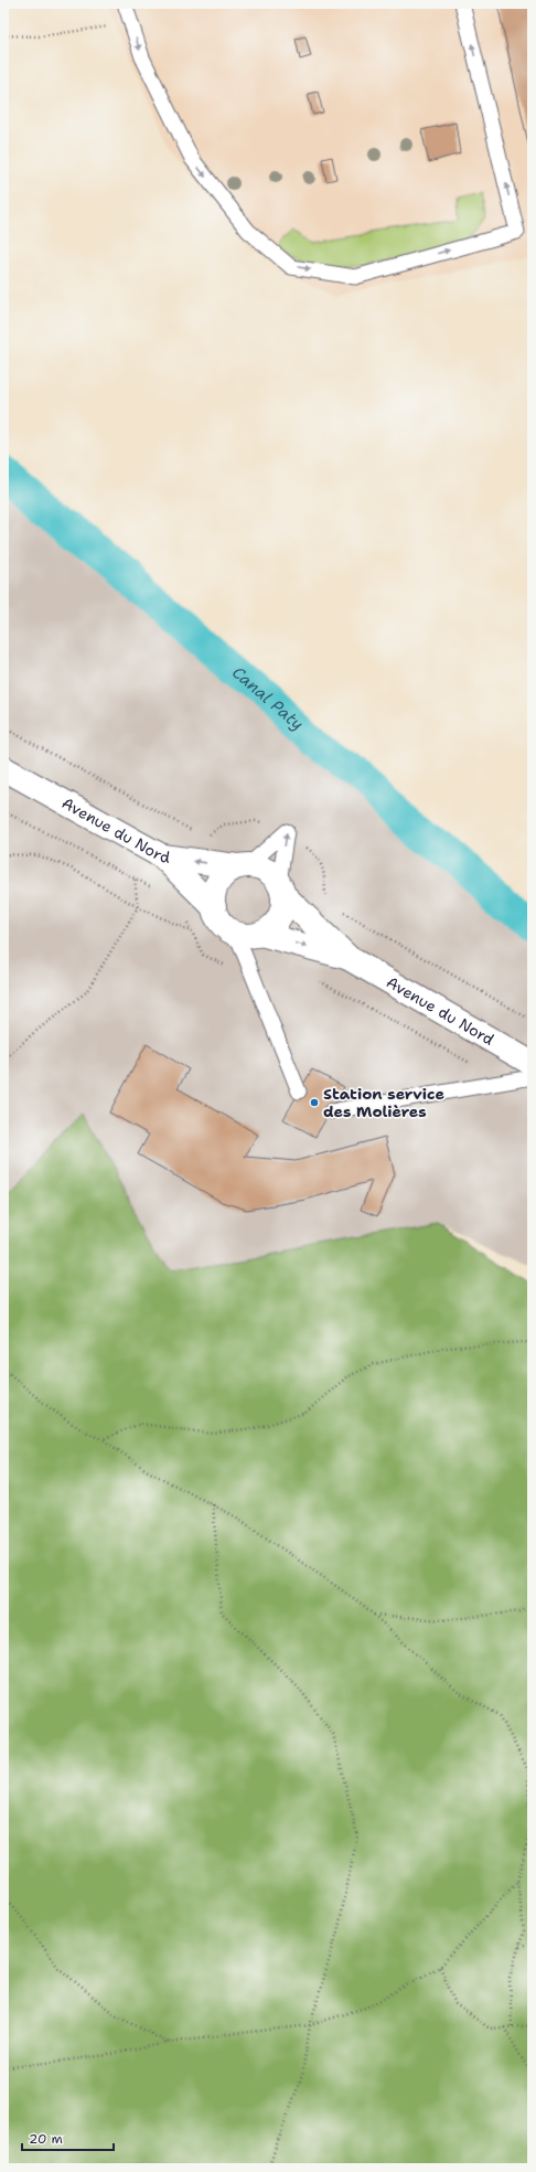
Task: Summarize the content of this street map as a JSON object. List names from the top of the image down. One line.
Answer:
{"streets":{"main road":["Avenue du Nord"]},"water":["Canal Paty"],"places":["Station service des Molières"],"scale_bar":"20 m"}
